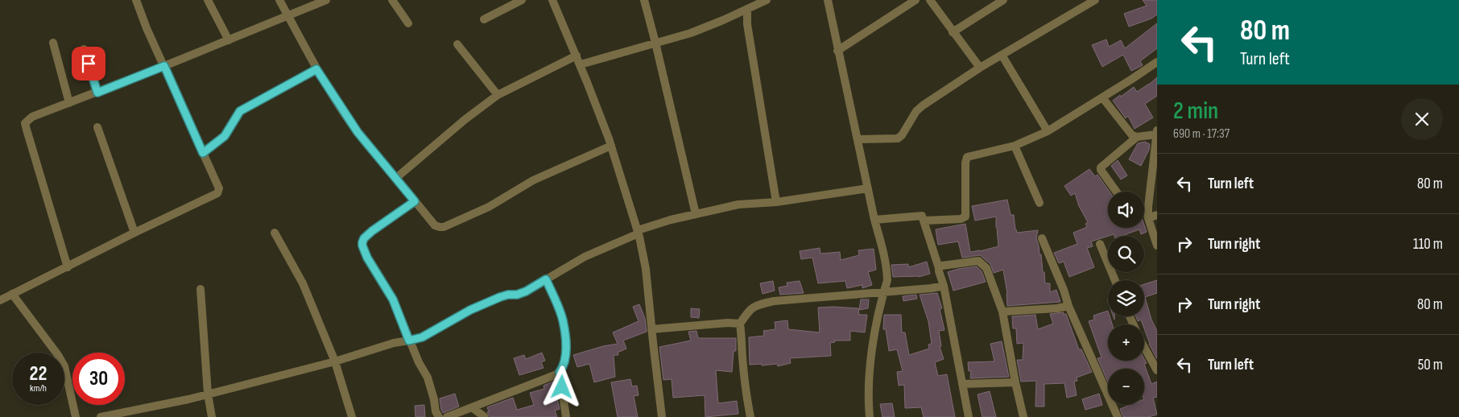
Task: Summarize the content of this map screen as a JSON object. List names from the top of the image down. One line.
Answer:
{"page":{"turn":["80 m","Turn left"],"heading":["2 min","690 m · 17:37"],"list":[{"name":"Turn left","value":"80 m"},{"name":"Turn right","value":"110 m"},{"name":"Turn right","value":"80 m"},{"name":"Turn left","value":"50 m"}],"map_buttons":["+","−"],"speed":"22 km/h","limit":"30"}}
